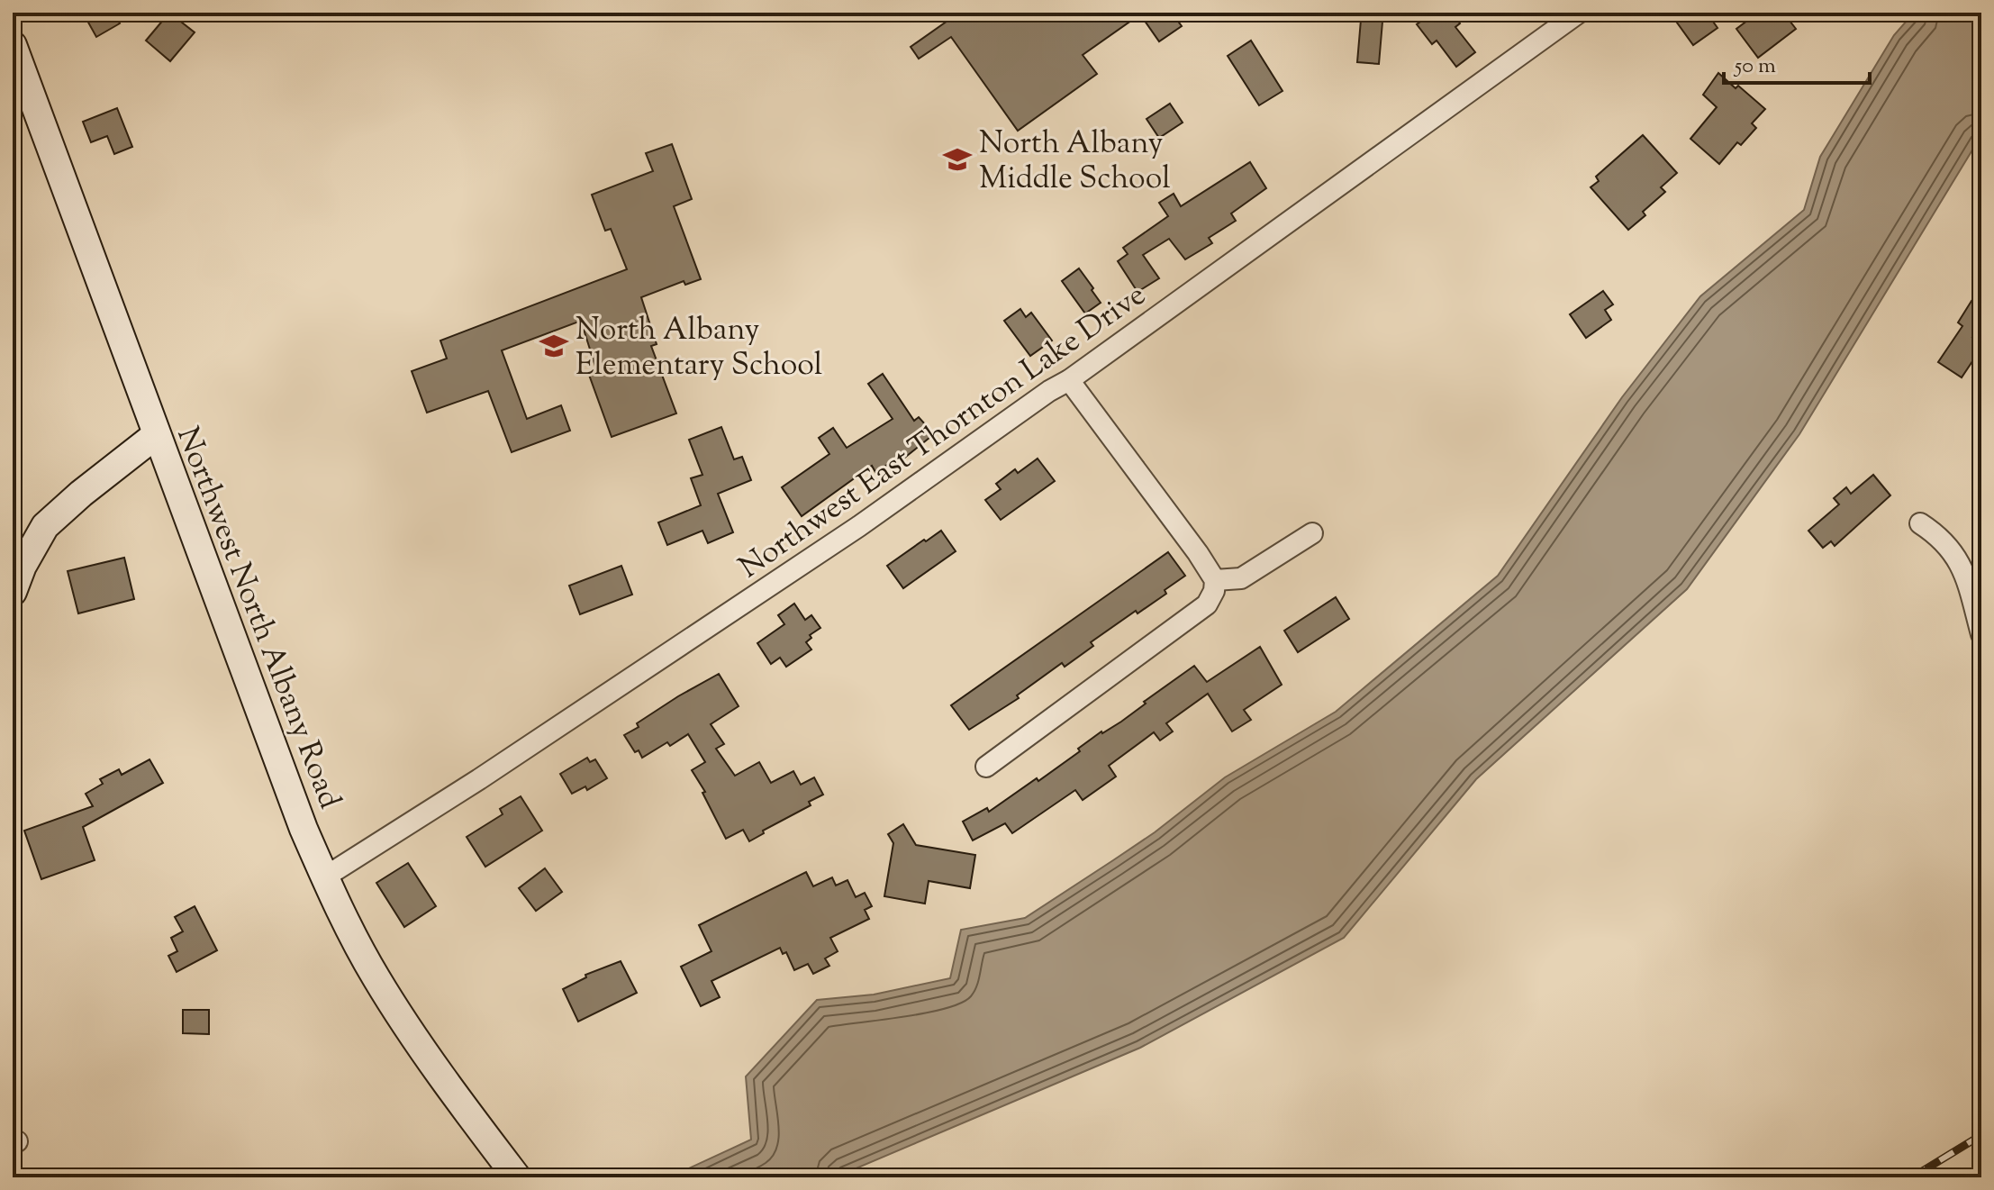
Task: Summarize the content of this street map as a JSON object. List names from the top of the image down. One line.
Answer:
{"streets":{"main road":["Northwest North Albany Road"],"street":["Northwest East Thornton Lake Drive"]},"crossings":[["Northwest East Thornton Lake Drive","Northwest North Albany Road"]],"places":{"school or university":["North Albany Middle School","North Albany Elementary School"]},"scale_bar":"50 m"}
